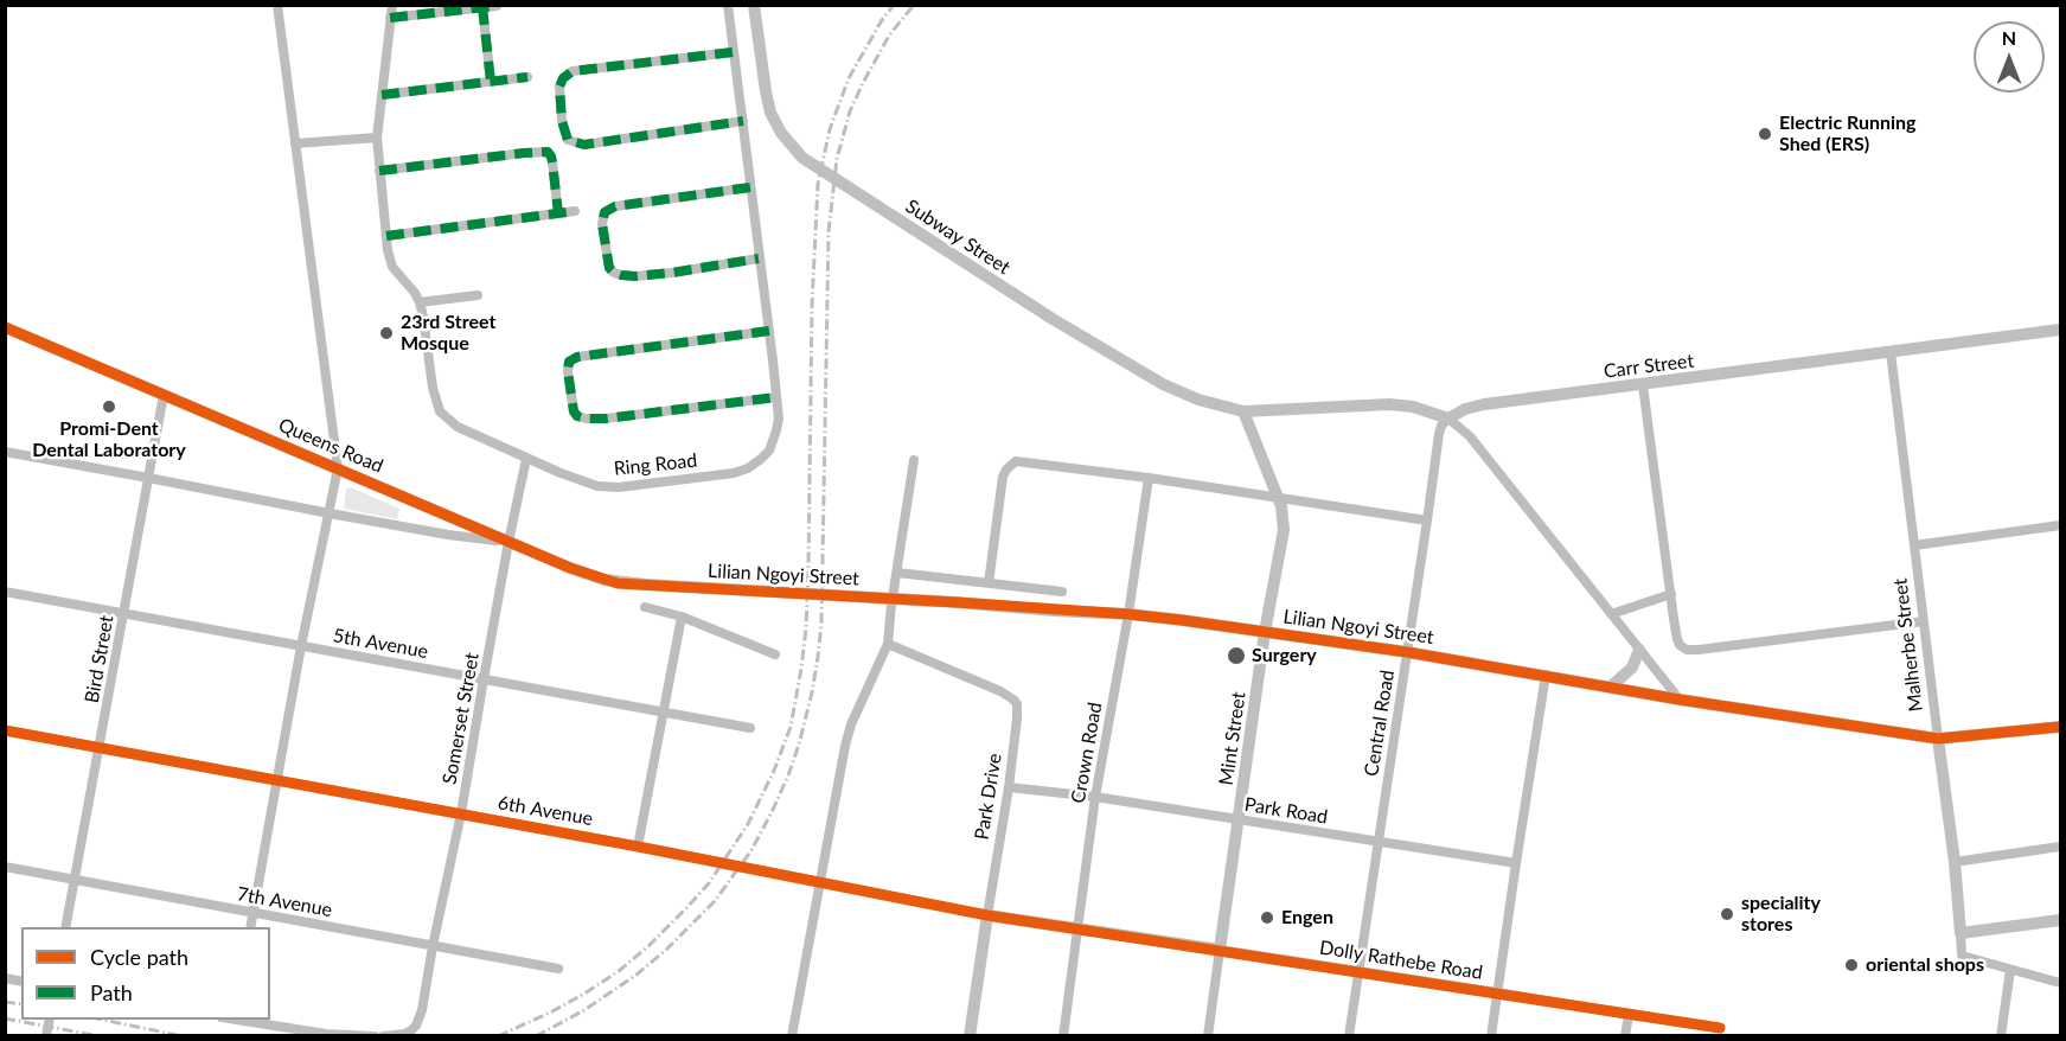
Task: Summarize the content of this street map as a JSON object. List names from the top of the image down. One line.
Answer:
{"streets":{"street":["Subway Street","Carr Street","Queens Road","Ring Road","Lilian Ngoyi Street","5th Avenue","Malherbe Street","Bird Street","Somerset Street","Central Road","Mint Street","Crown Road","Park Drive","6th Avenue","Park Road","7th Avenue","Dolly Rathebe Road"]},"crossings":[["Subway Street","Mint Street"],["Carr Street","Malherbe Street"],["Carr Street","Central Road"],["Queens Road","Lilian Ngoyi Street"],["Queens Road","Bird Street"],["Queens Road","Somerset Street"],["Ring Road","Somerset Street"],["Lilian Ngoyi Street","Malherbe Street"],["Lilian Ngoyi Street","Central Road"],["Lilian Ngoyi Street","Mint Street"],["Lilian Ngoyi Street","Crown Road"],["5th Avenue","Bird Street"],["5th Avenue","Somerset Street"],["Bird Street","6th Avenue"],["Bird Street","7th Avenue"],["Somerset Street","6th Avenue"],["Somerset Street","7th Avenue"],["Central Road","Park Road"],["Central Road","Dolly Rathebe Road"],["Mint Street","Park Road"],["Mint Street","Dolly Rathebe Road"],["Crown Road","6th Avenue"],["Crown Road","Park Road"],["Crown Road","Dolly Rathebe Road"],["Park Drive","6th Avenue"],["Park Drive","Park Road"],["6th Avenue","Dolly Rathebe Road"]],"places":["Electric Running Shed (ERS)","23rd Street Mosque","Promi-Dent Dental Laboratory","Surgery","speciality stores","Engen","oriental shops"],"legend":["Cycle path","Path"],"north":"top"}
